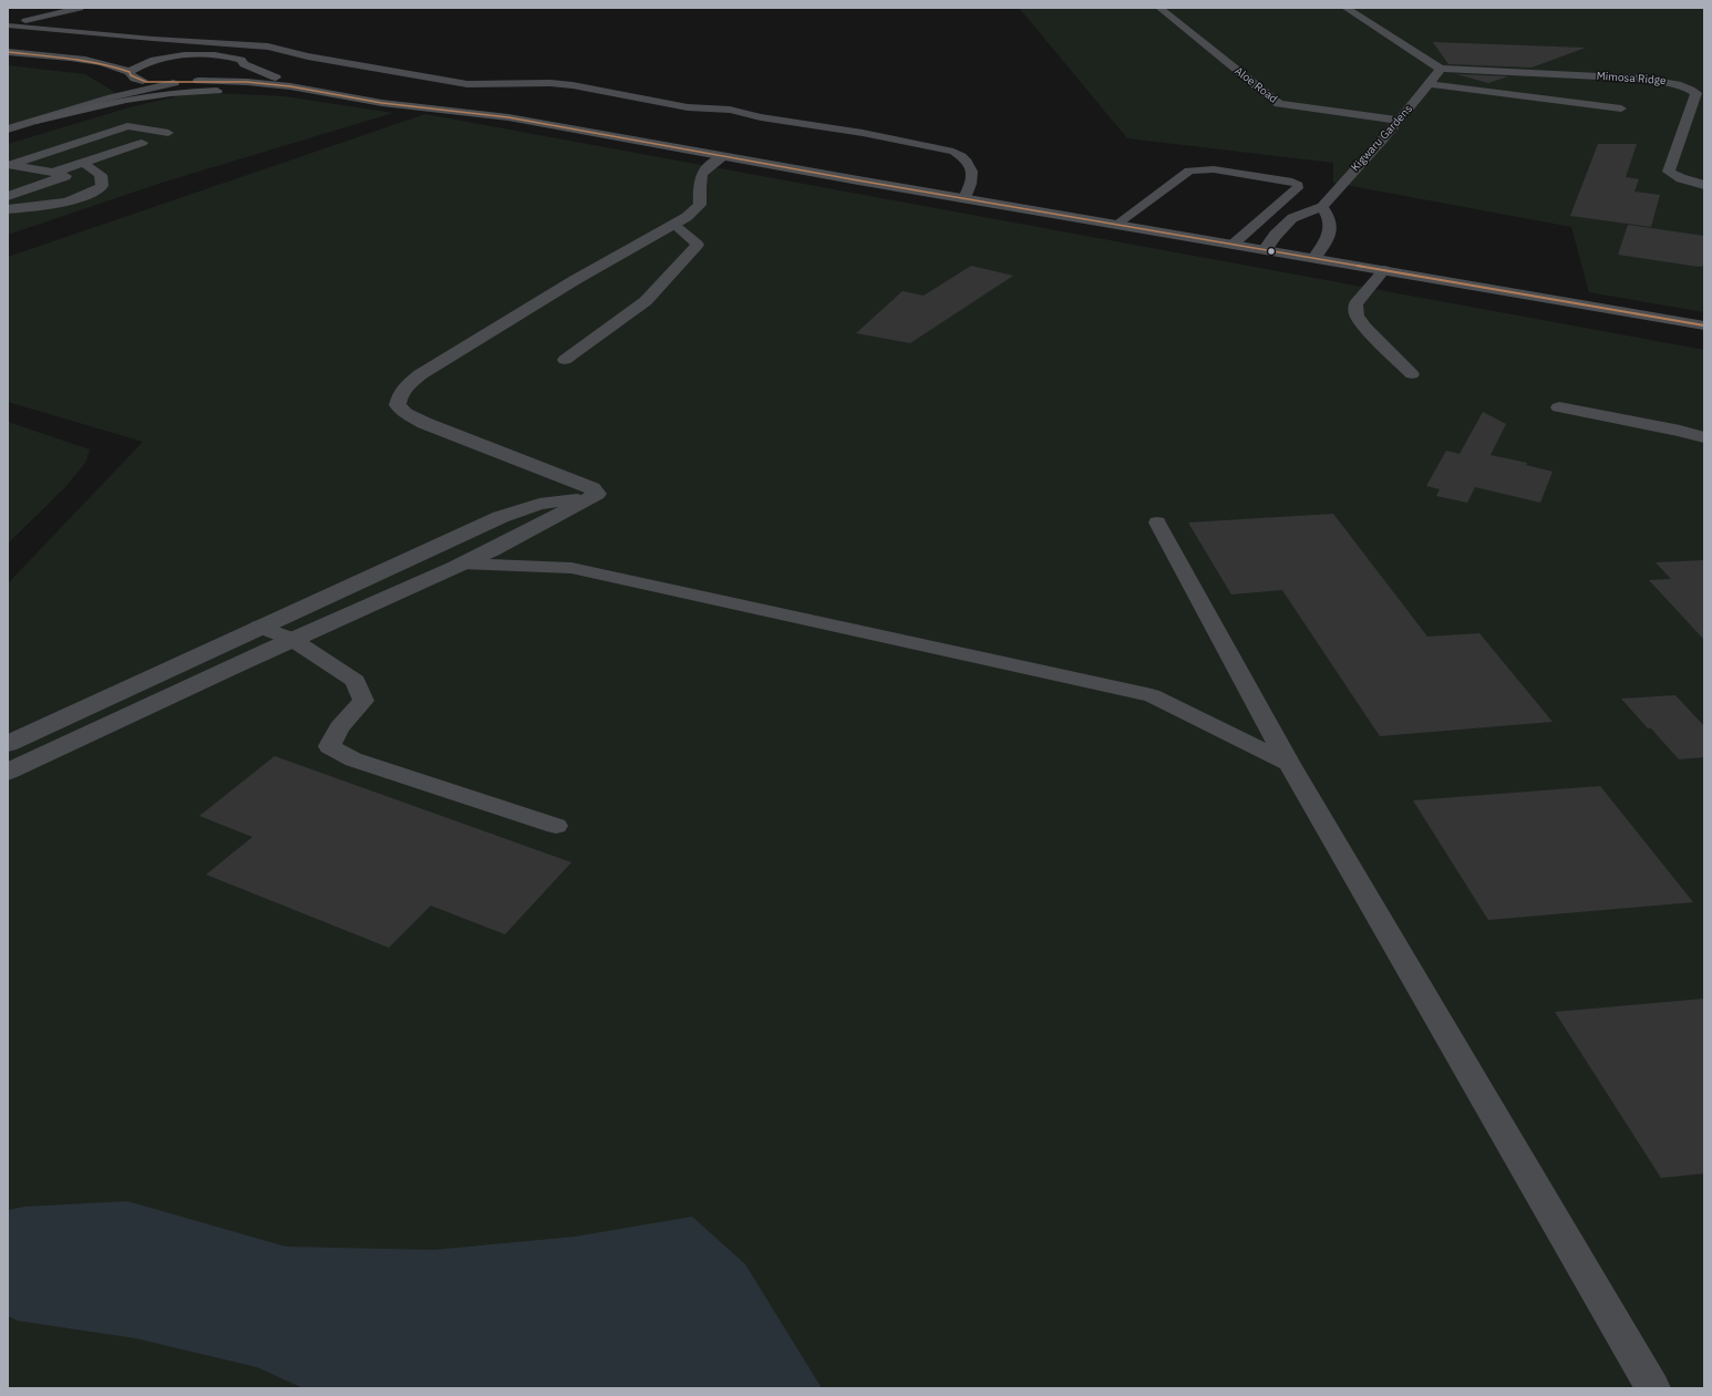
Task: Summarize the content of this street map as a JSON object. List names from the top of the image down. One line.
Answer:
{"streets":{"street":["Mimosa Ridge","Aloe Road","Kigwaru Gardens"]},"crossings":[["Mimosa Ridge","Kigwaru Gardens"],["Aloe Road","Kigwaru Gardens"]]}
